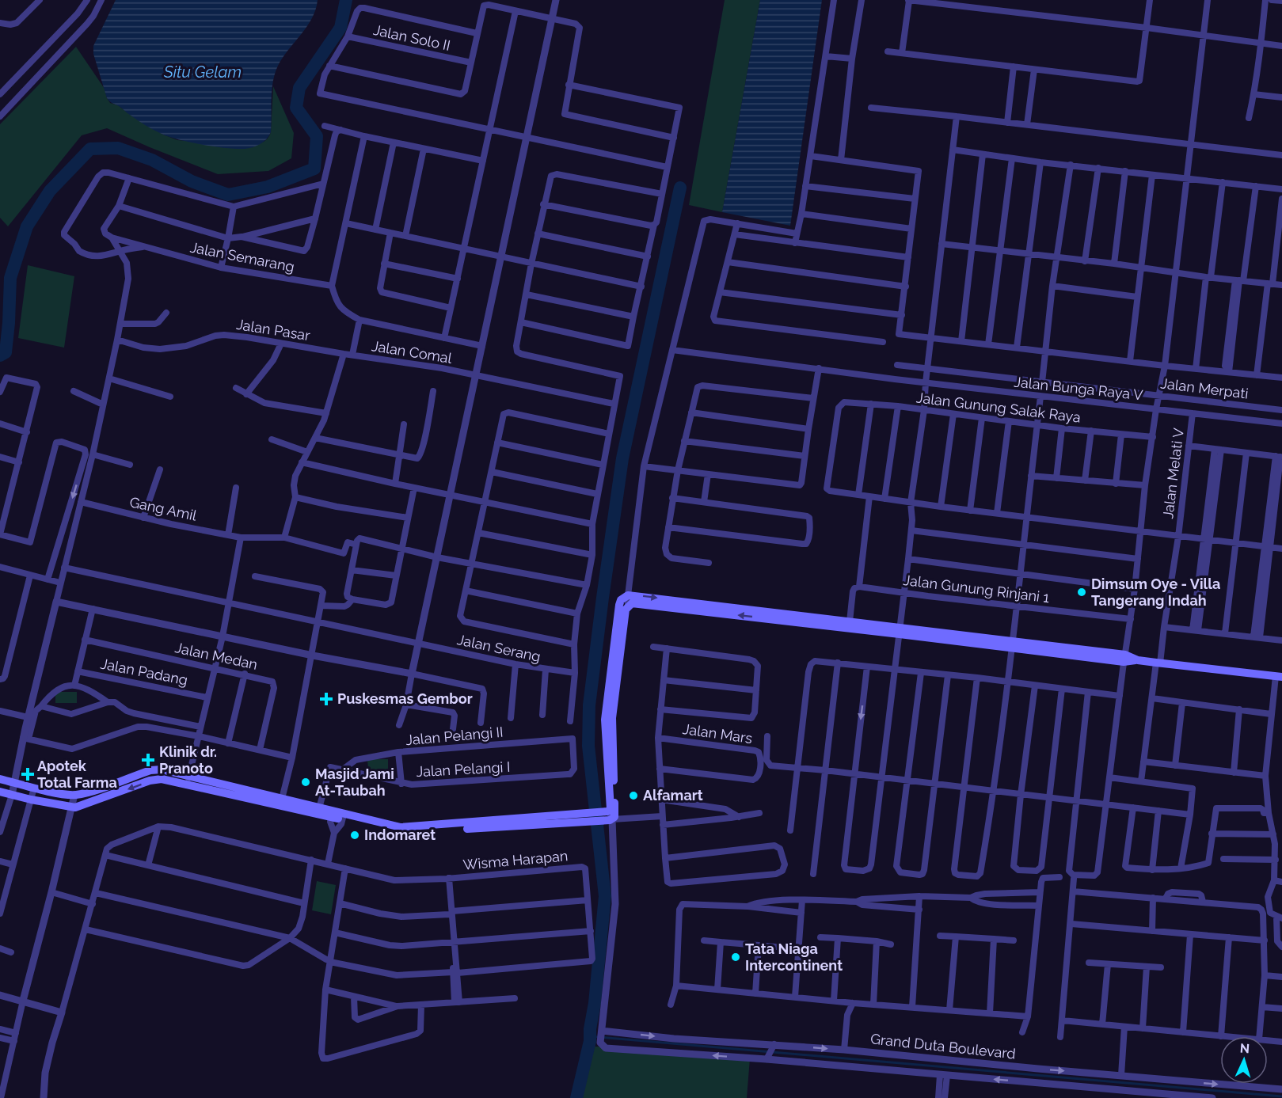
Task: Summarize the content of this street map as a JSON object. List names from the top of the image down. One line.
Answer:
{"streets":{"street":["Jalan Solo II","Jalan Semarang","Jalan Pasar","Jalan Comal","Jalan Bunga Raya V","Jalan Merpati","Jalan Gunung Salak Raya","Jalan Melati V","Gang Amil","Jalan Gunung Rinjani 1","Jalan Serang","Jalan Medan","Jalan Padang","Jalan Mars","Jalan Pelangi II","Jalan Pelangi I","Wisma Harapan","Grand Duta Boulevard"]},"crossings":[["Jalan Pasar","Jalan Comal"],["Jalan Bunga Raya V","Jalan Melati V"],["Jalan Pelangi II","Jalan Pelangi I"]],"water":["Situ Gelam"],"places":{"other":["Dimsum Oye - Villa Tangerang Indah","Masjid Jami At-Taubah","Alfamart","Indomaret","Tata Niaga Intercontinent"],"health":["Puskesmas Gembor","Klinik dr. Pranoto","Apotek Total Farma"]},"north":"top"}
